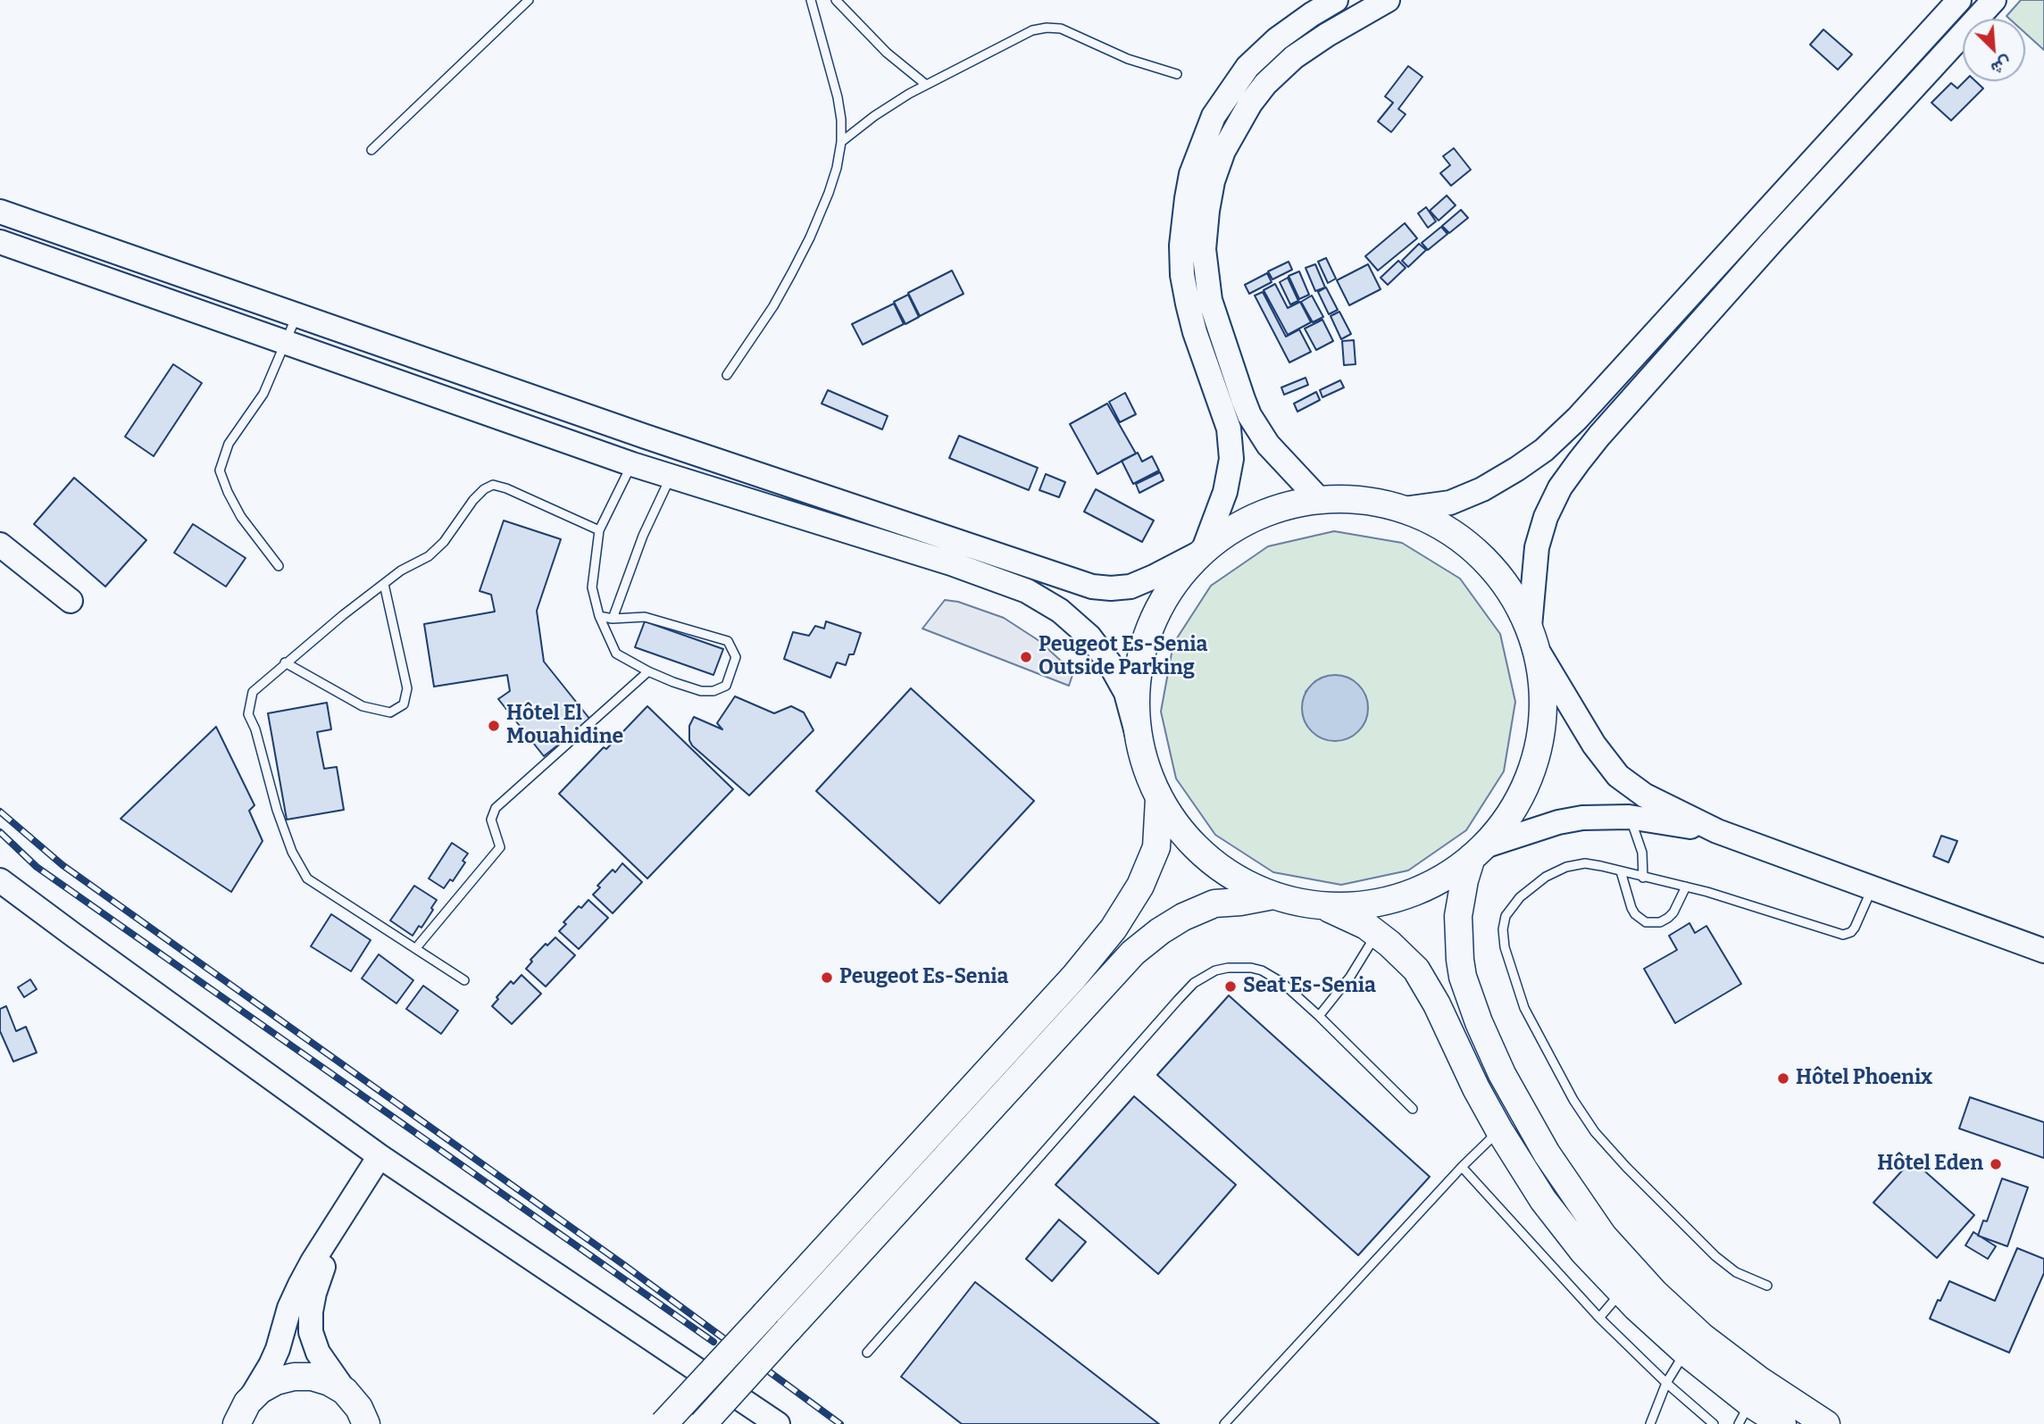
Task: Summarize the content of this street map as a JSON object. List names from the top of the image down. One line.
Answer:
{"places":["Peugeot Es-Senia Outside Parking","Hôtel El Mouahidine","Peugeot Es-Senia","Seat Es-Senia","Hôtel Phoenix","Hôtel Eden"],"north":"bottom right"}
